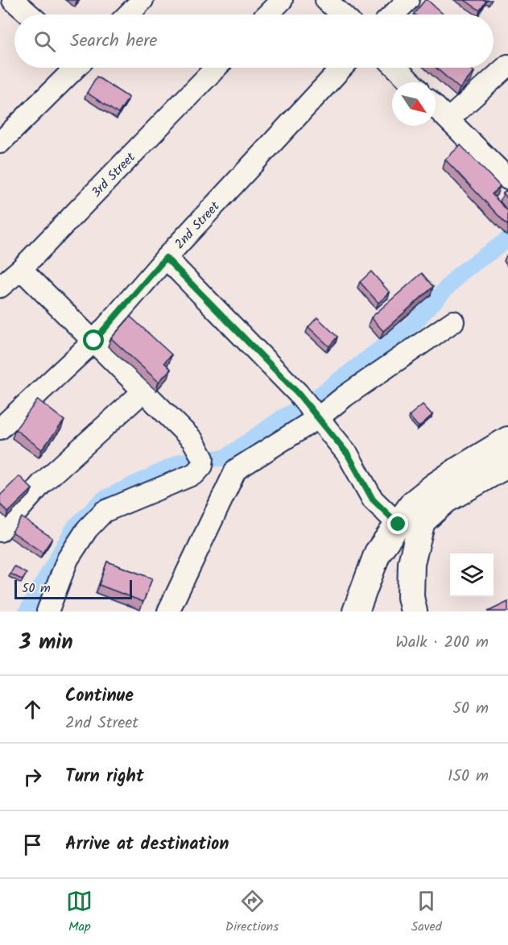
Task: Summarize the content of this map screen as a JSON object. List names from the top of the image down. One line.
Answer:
{"streets":{"street":["3rd Street","2nd Street"]},"scale_bar":"50 m","north":"bottom right","page":{"search":"Search here","scale":"50 m","heading":["3 min","Walk · 200 m"],"list":[["Continue","2nd Street","50 m"],["Turn right","150 m"],"Arrive at destination"],"nav":["Map","Directions","Saved"]}}
